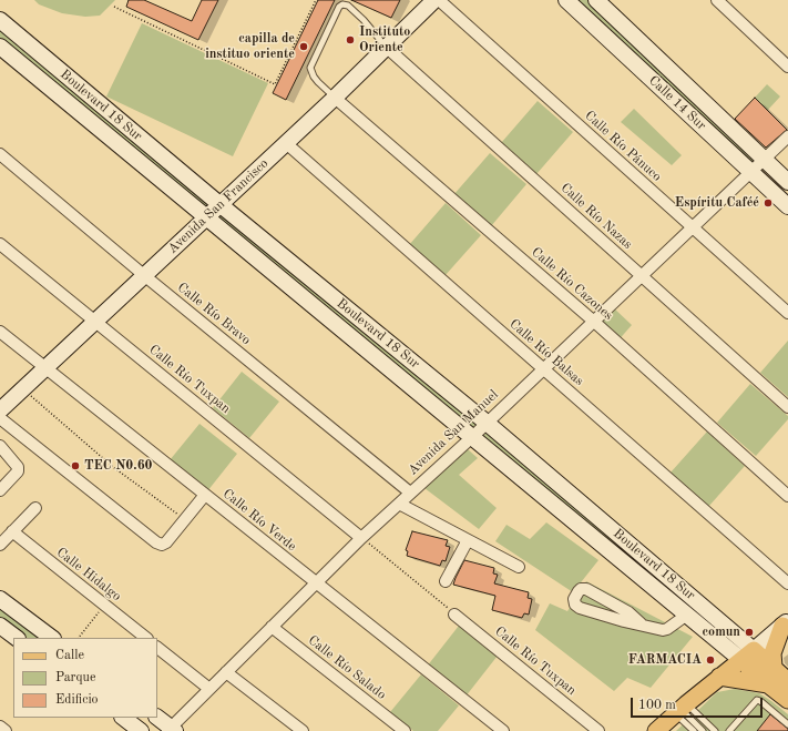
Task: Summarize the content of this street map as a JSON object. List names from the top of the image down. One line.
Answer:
{"streets":{"main road":["Calle 14 Sur","Boulevard 18 Sur","Avenida San Francisco"],"street":["Calle Río Pánuco","Calle Río Nazas","Calle Río Cazones","Calle Río Bravo","Calle Río Balsas","Calle Río Tuxpan","Avenida San Manuel","Calle Río Verde","Calle Hidalgo","Calle Río Salado"]},"crossings":[["Calle 14 Sur","Avenida San Manuel"],["Boulevard 18 Sur","Avenida San Francisco"],["Boulevard 18 Sur","Avenida San Manuel"],["Calle Río Pánuco","Avenida San Manuel"],["Avenida San Francisco","Calle Río Nazas"],["Avenida San Francisco","Calle Río Cazones"],["Avenida San Francisco","Calle Río Bravo"],["Avenida San Francisco","Calle Río Balsas"],["Avenida San Francisco","Calle Río Tuxpan"],["Avenida San Francisco","Calle Río Verde"],["Calle Río Nazas","Avenida San Manuel"],["Calle Río Cazones","Avenida San Manuel"],["Calle Río Bravo","Avenida San Manuel"],["Calle Río Balsas","Avenida San Manuel"],["Calle Río Tuxpan","Avenida San Manuel"],["Avenida San Manuel","Calle Río Verde"],["Avenida San Manuel","Calle Río Salado"]],"places":["Instituto Oriente","capilla de instituo oriente","Espíritu Caféé","TEC N0.60","comun","FARMACIA"],"legend":["Calle","Parque","Edificio"],"scale_bar":"100 m"}
